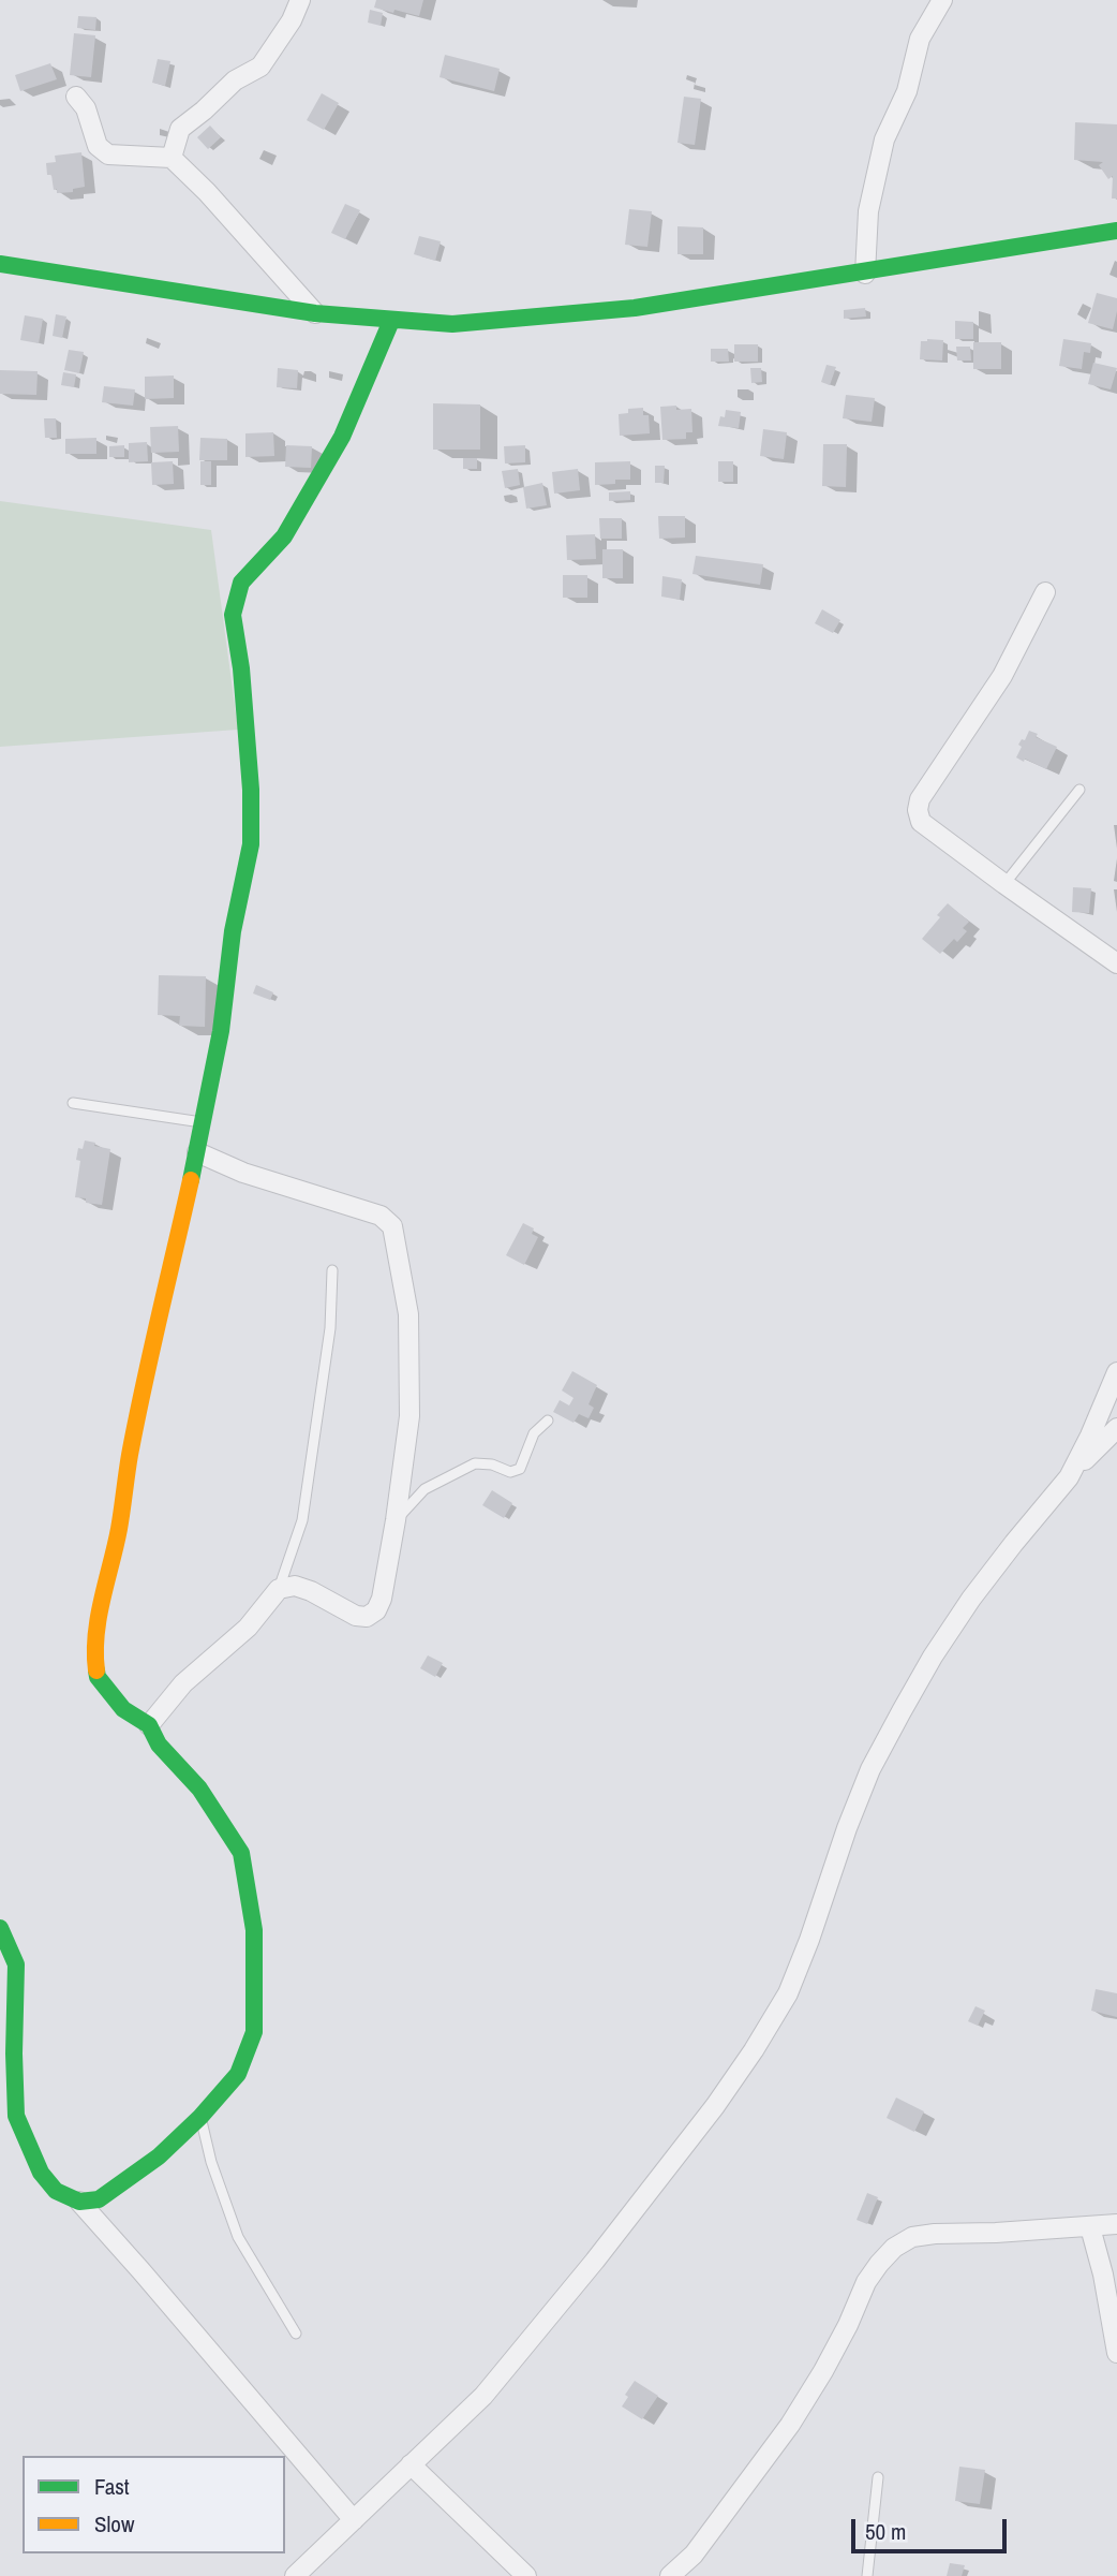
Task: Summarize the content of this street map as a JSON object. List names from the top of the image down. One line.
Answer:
{"legend":["Fast","Slow"],"scale_bar":"50 m"}
